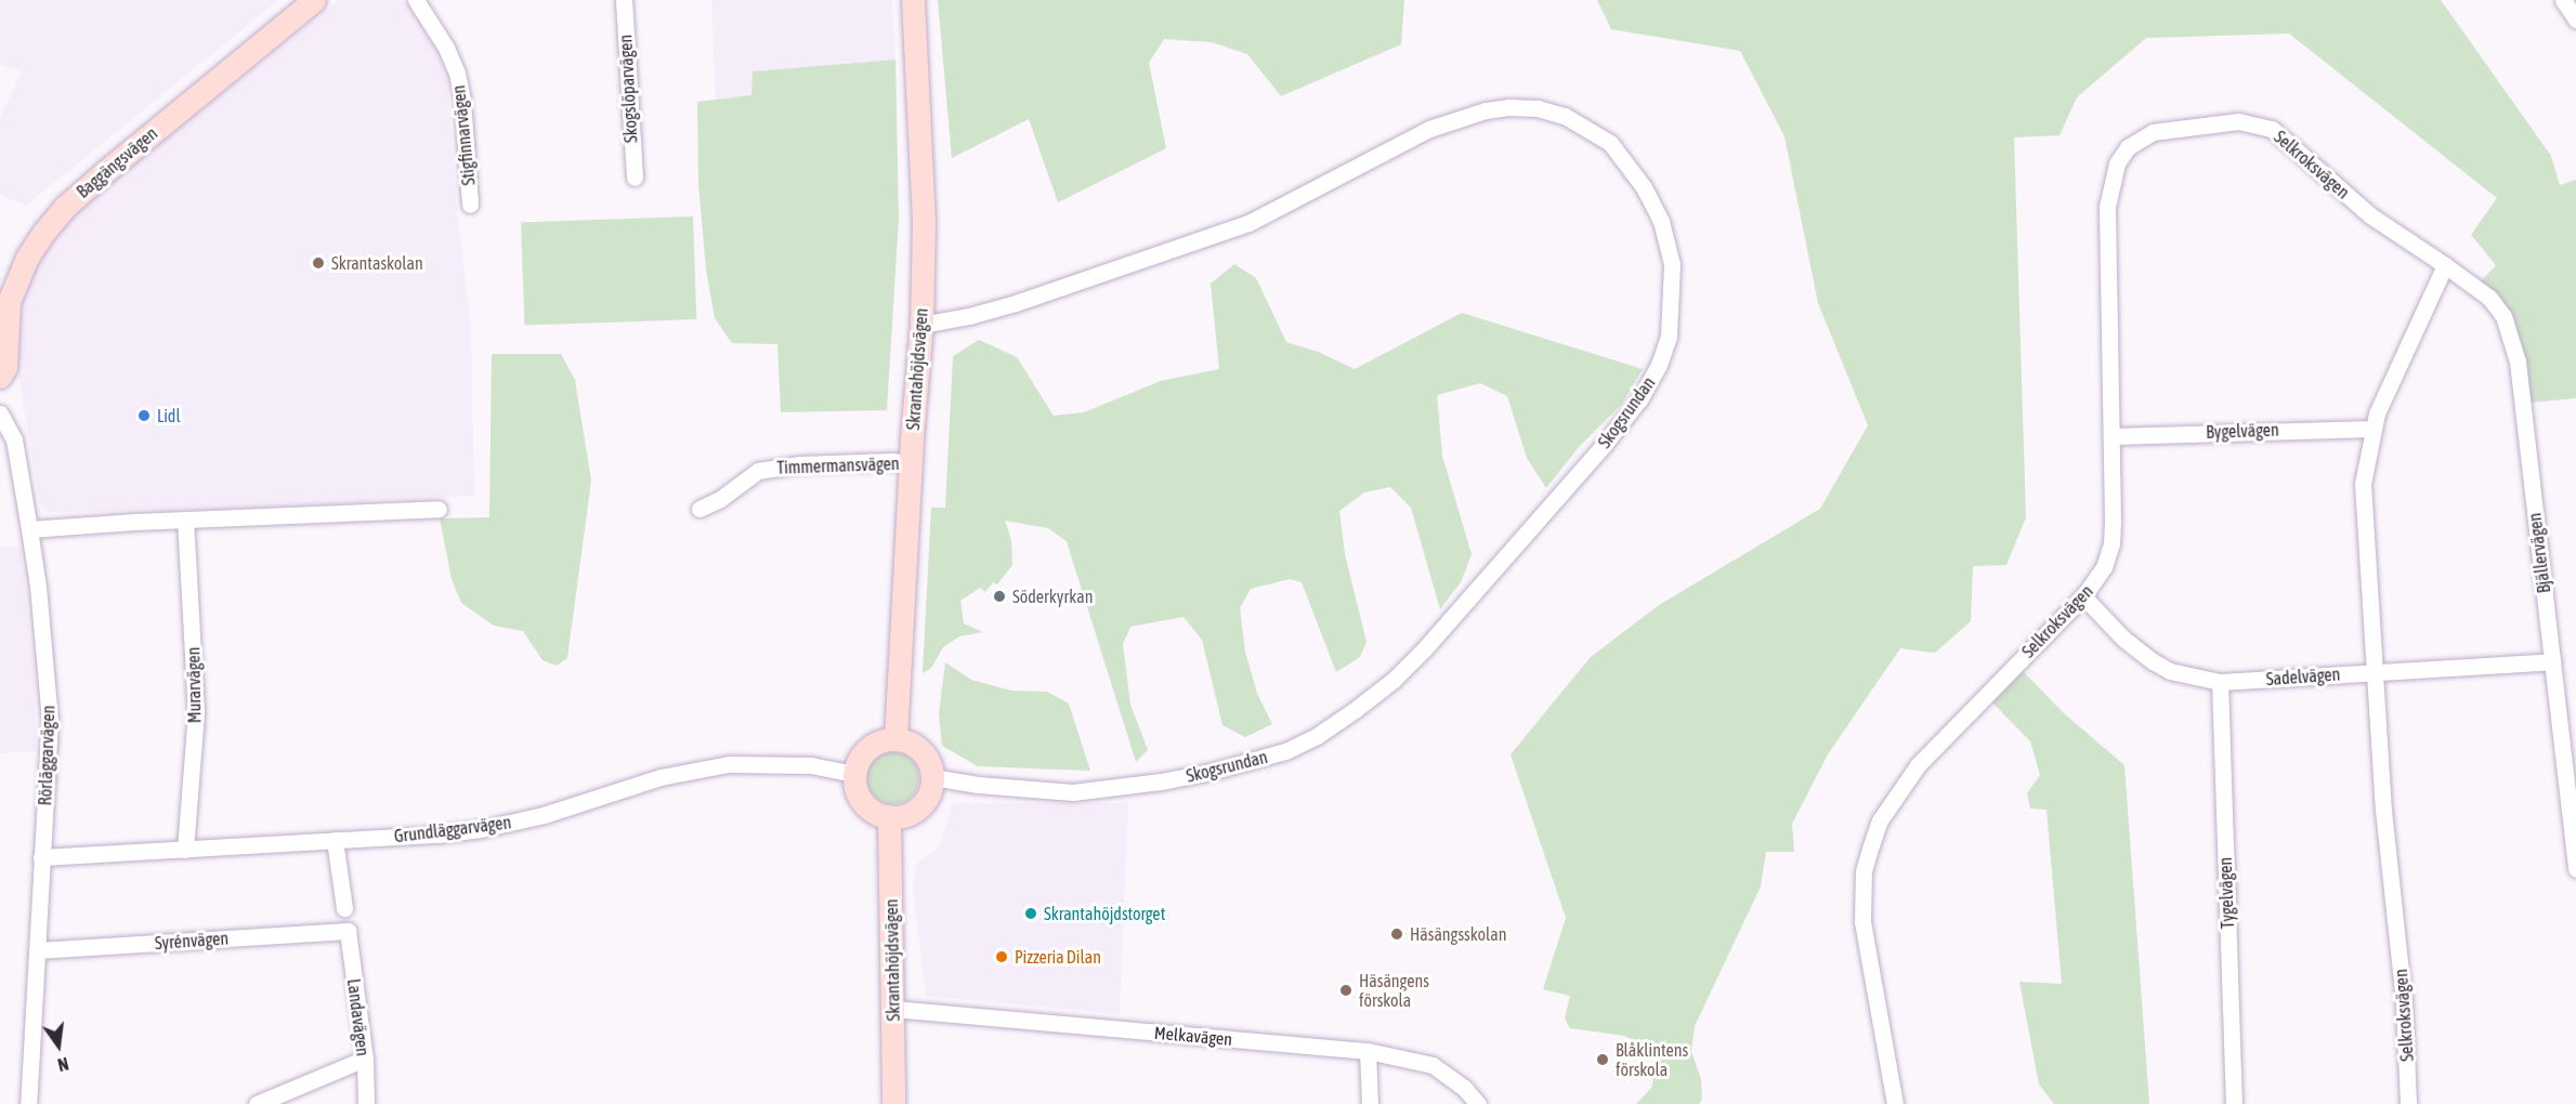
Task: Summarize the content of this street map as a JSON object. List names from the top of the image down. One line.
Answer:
{"streets":{"street":["Skogslöparvägen","Stigfinnarvägen","Baggängsvägen","Selkroksvägen","Skrantahöjdsvägen","Skogsrundan","Bygelvägen","Timmermansvägen","Bjällervägen","Sadelvägen","Murarvägen","Rörläggarvägen","Grundläggarvägen","Tygelvägen","Syrénvägen","Landavägen","Melkavägen"]},"crossings":[["Selkroksvägen","Bygelvägen"],["Selkroksvägen","Bjällervägen"],["Selkroksvägen","Sadelvägen"],["Skrantahöjdsvägen","Skogsrundan"],["Skrantahöjdsvägen","Timmermansvägen"],["Skrantahöjdsvägen","Grundläggarvägen"],["Skrantahöjdsvägen","Melkavägen"],["Skogsrundan","Grundläggarvägen"],["Bjällervägen","Sadelvägen"],["Sadelvägen","Tygelvägen"],["Murarvägen","Grundläggarvägen"],["Rörläggarvägen","Grundläggarvägen"],["Rörläggarvägen","Syrénvägen"],["Syrénvägen","Landavägen"]],"places":["Skrantaskolan","Lidl","Söderkyrkan","Skrantahöjdstorget","Häsängsskolan","Pizzeria Dilan","Häsängens förskola","Blåklintens förskola"],"north":"bottom"}
